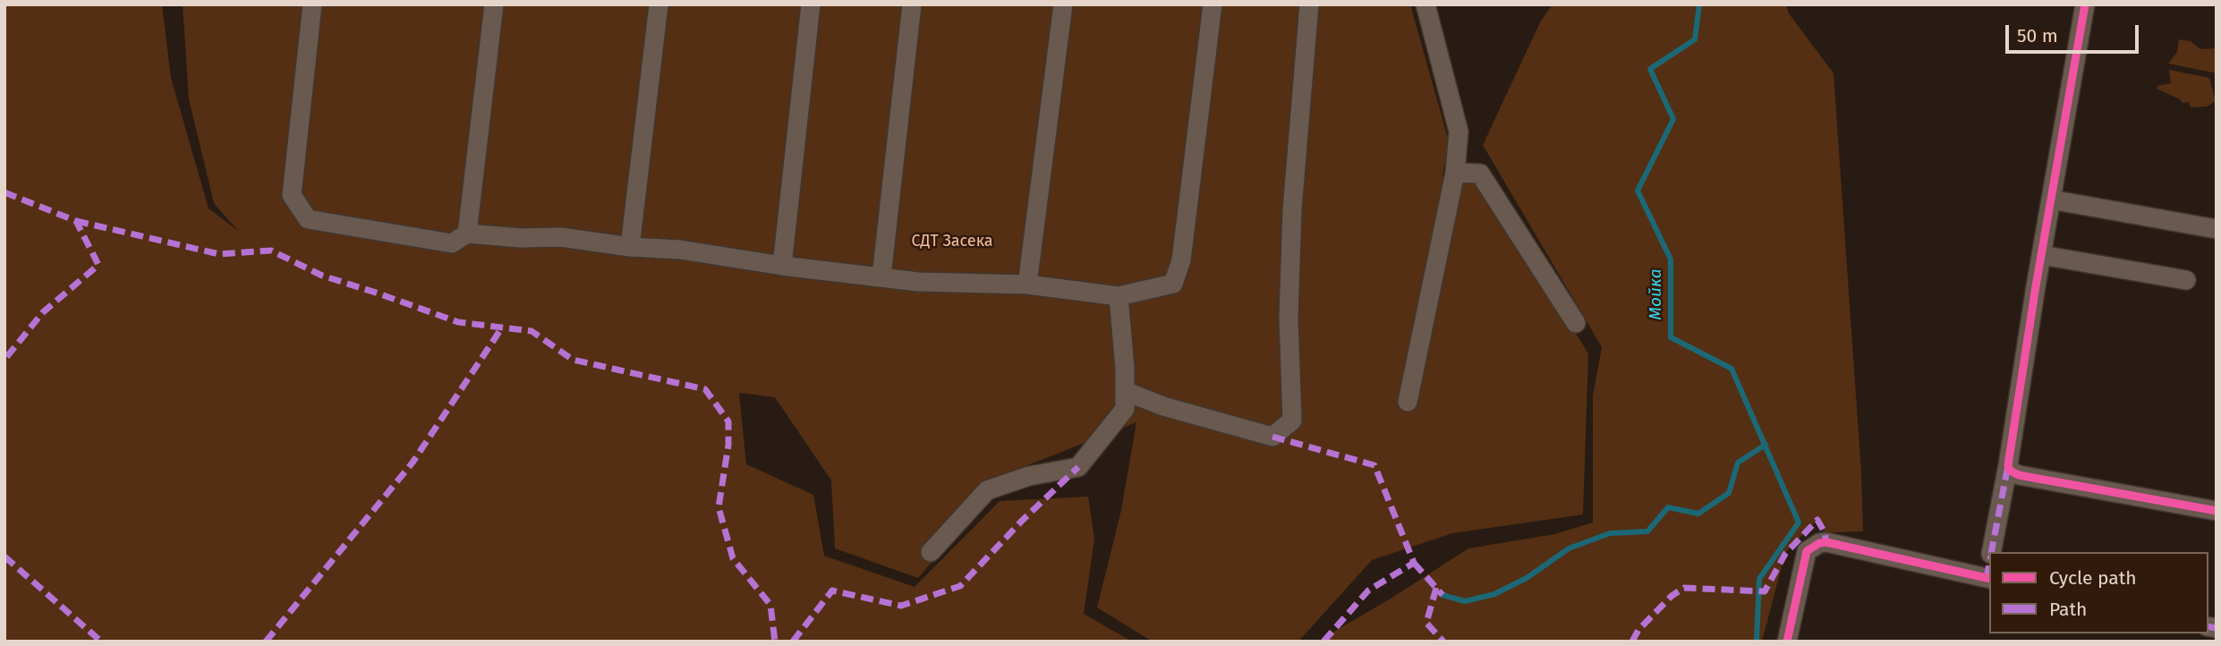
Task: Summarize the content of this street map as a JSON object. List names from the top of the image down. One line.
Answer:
{"water":["Мойка"],"parks":["СДТ Засека"],"legend":["Cycle path","Path"],"scale_bar":"50 m"}
